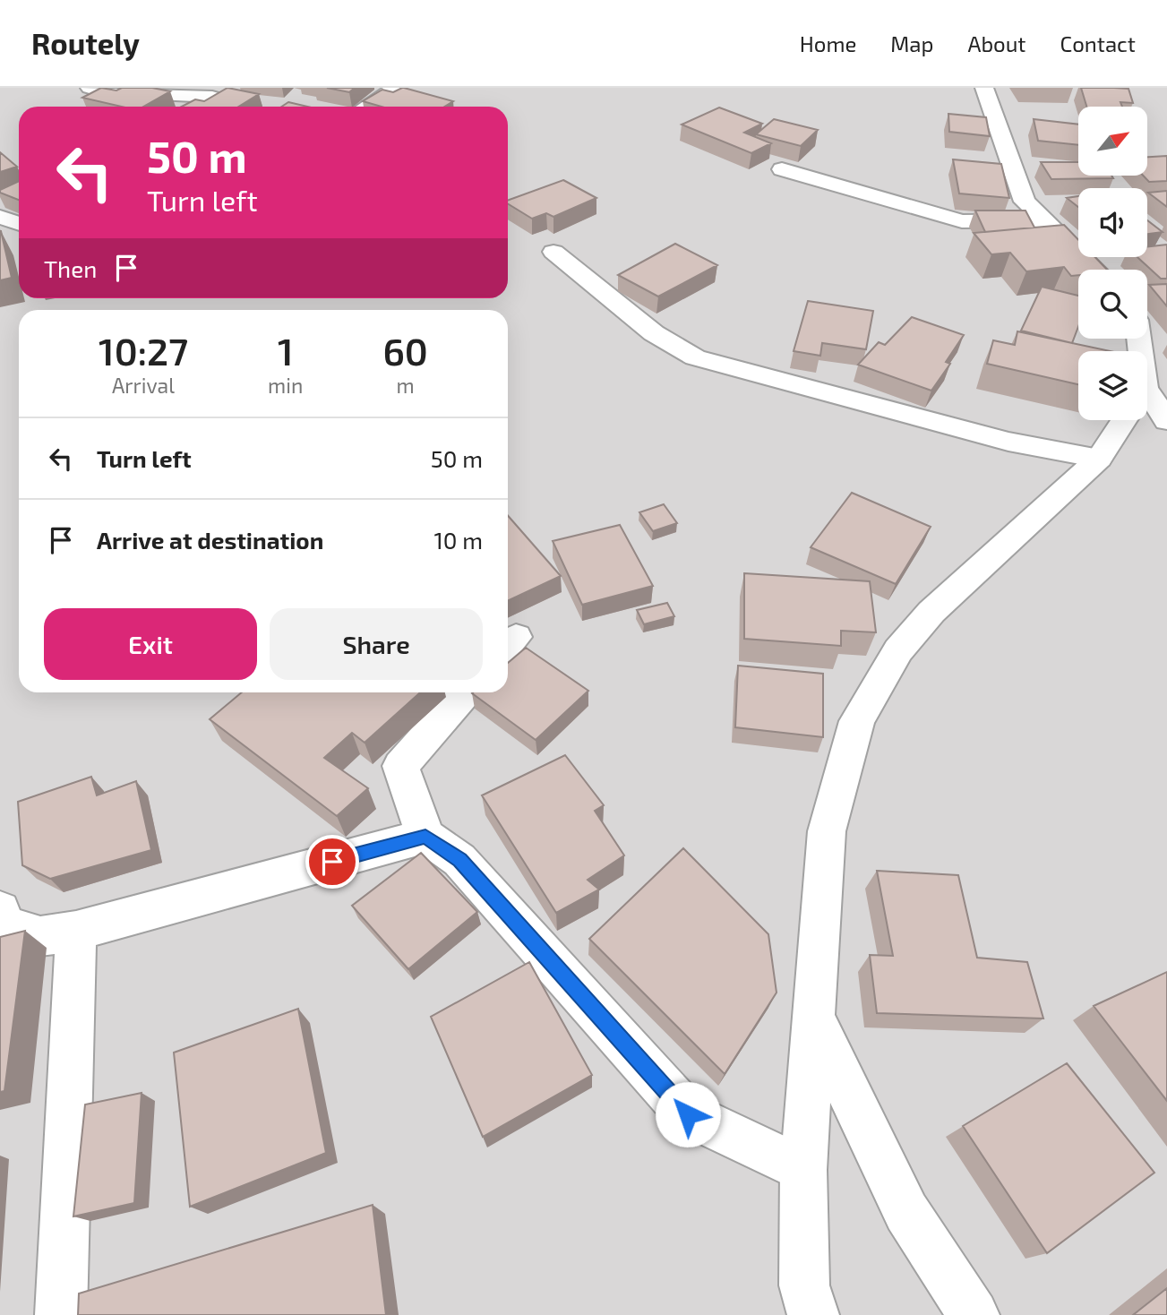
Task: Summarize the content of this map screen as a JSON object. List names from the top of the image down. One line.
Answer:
{"north":"top right","page":{"header":"Routely","nav":["Home","Map","About","Contact"],"turn":["50 m","Turn left"],"then":"Then","eta":["10:27","Arrival","1","min","60","m"],"list":[{"name":"Turn left","value":"50 m"},{"name":"Arrive at destination","value":"10 m"}],"buttons":["Exit","Share"]}}
